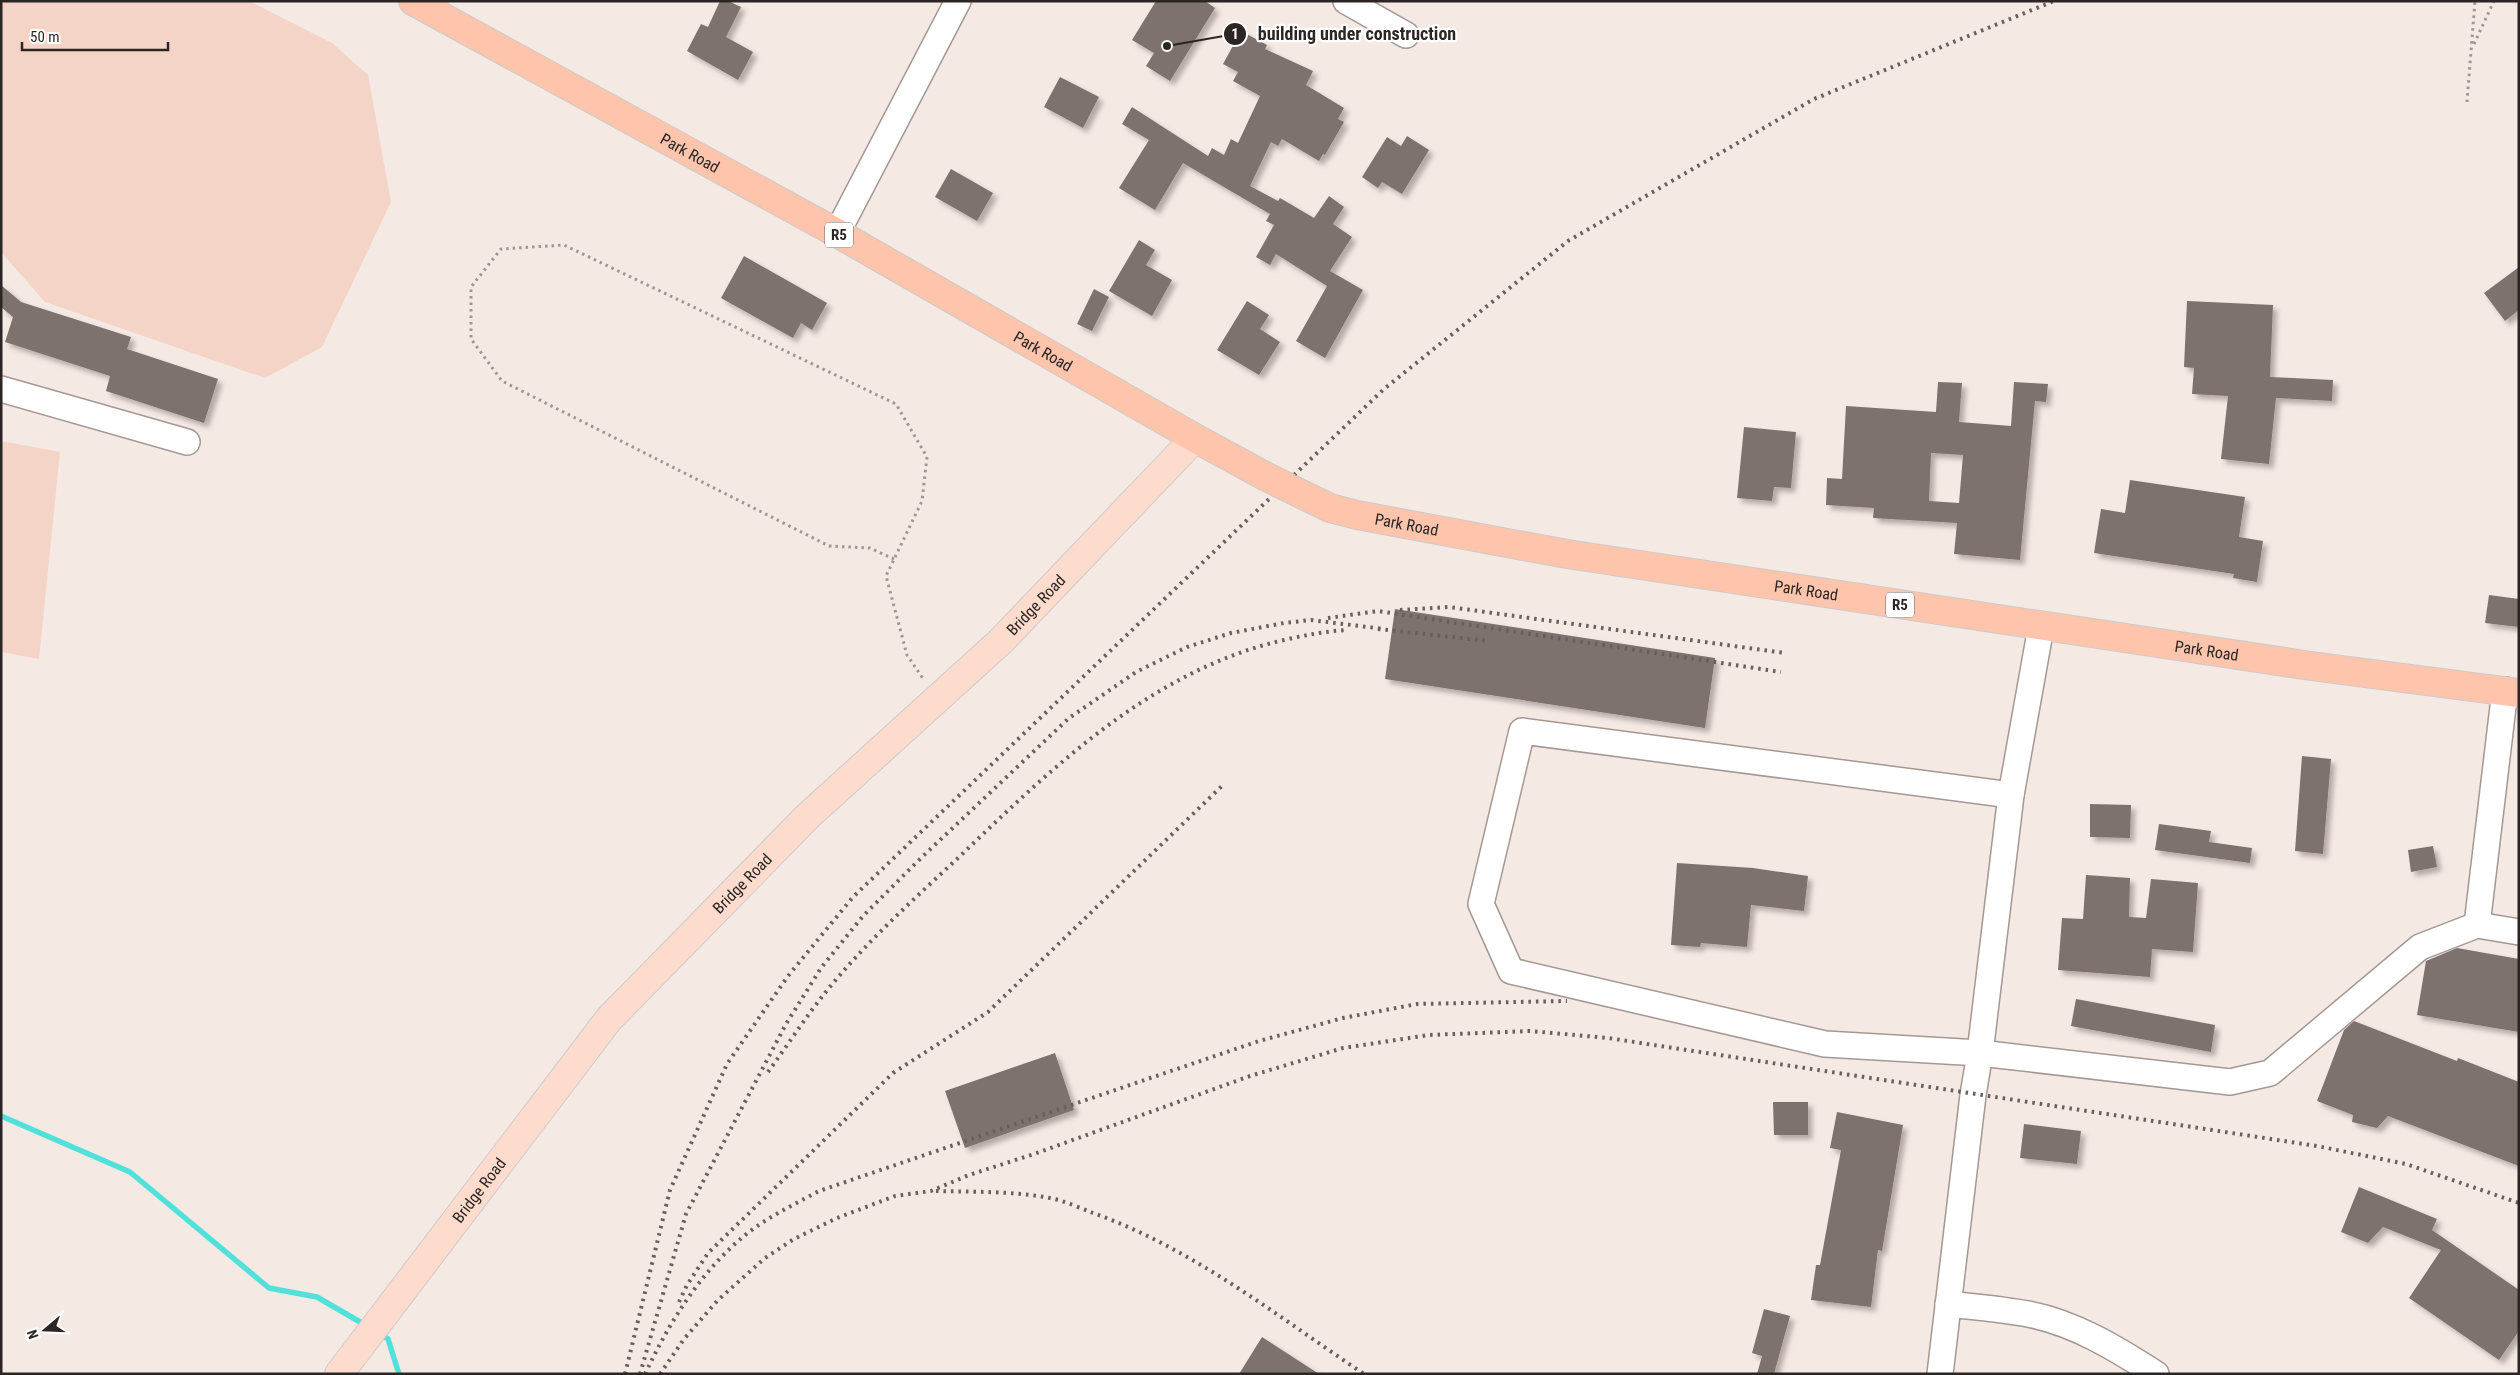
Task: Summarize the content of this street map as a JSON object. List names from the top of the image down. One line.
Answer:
{"streets":{"highway":["Park Road","R5"],"main road":["Bridge Road"]},"crossings":[["Park Road","Bridge Road"]],"places":["building under construction"],"scale_bar":"50 m","north":"left"}
